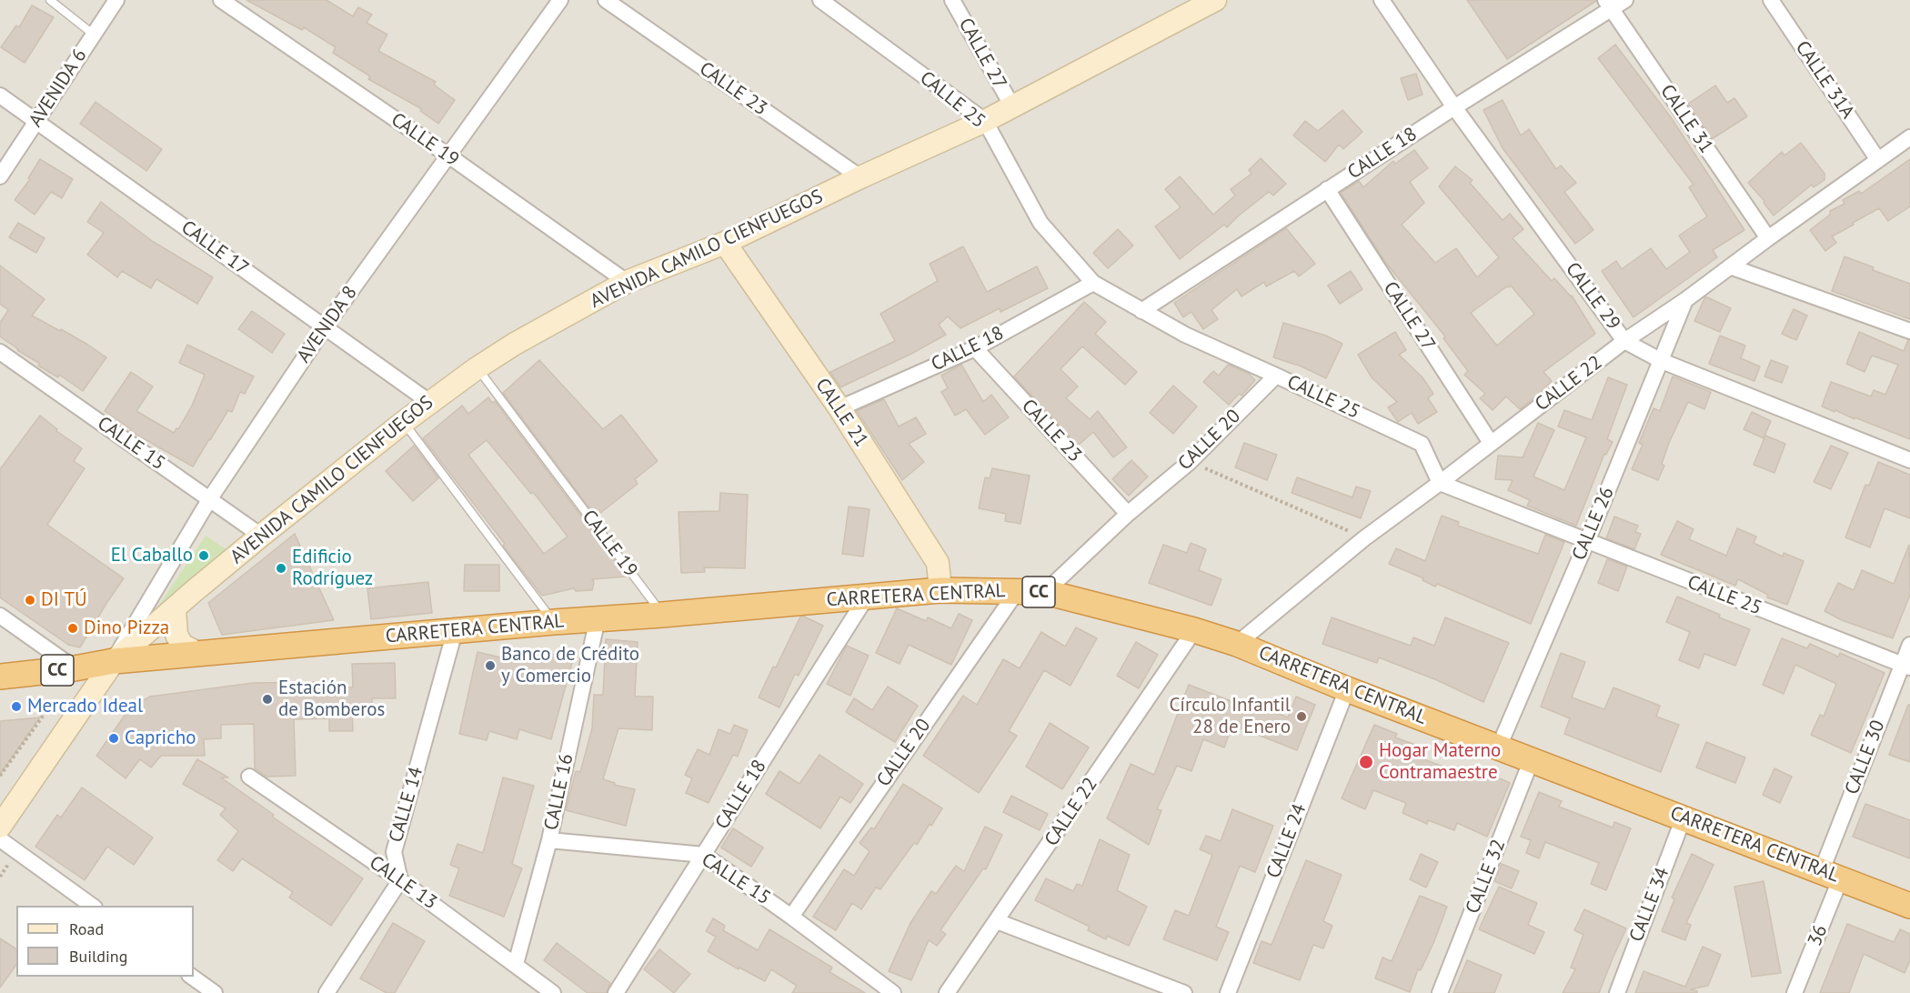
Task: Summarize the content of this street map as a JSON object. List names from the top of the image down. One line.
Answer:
{"streets":{"highway":["CC","CARRETERA CENTRAL"],"main road":["AVENIDA CAMILO CIENFUEGOS","CALLE 21"],"street":["CALLE 27","CALLE 31A","AVENIDA 6","CALLE 23","CALLE 25","CALLE 31","CALLE 19","CALLE 18","CALLE 17","CALLE 29","AVENIDA 8","CALLE 22","CALLE 20","CALLE 15","CALLE 26","CALLE 30","CALLE 16","CALLE 14","CALLE 24","CALLE 32","CALLE 13","CALLE 34","36"]},"crossings":[["CALLE 27","CALLE 18"],["CALLE 27","AVENIDA CAMILO CIENFUEGOS"],["CALLE 27","CALLE 22"],["CALLE 31A","CALLE 22"],["AVENIDA 6","CALLE 17"],["CALLE 23","CALLE 18"],["CALLE 23","AVENIDA CAMILO CIENFUEGOS"],["CALLE 23","CALLE 20"],["CALLE 25","CALLE 18"],["CALLE 25","AVENIDA CAMILO CIENFUEGOS"],["CALLE 25","CALLE 22"],["CALLE 25","CALLE 20"],["CALLE 25","CALLE 26"],["CALLE 25","CALLE 30"],["CALLE 31","CALLE 18"],["CALLE 31","CALLE 22"],["CALLE 19","AVENIDA CAMILO CIENFUEGOS"],["CALLE 19","AVENIDA 8"],["CALLE 19","CARRETERA CENTRAL"],["CALLE 18","CALLE 29"],["CALLE 18","CALLE 21"],["CALLE 18","CALLE 15"],["CALLE 18","CARRETERA CENTRAL"],["CALLE 17","AVENIDA CAMILO CIENFUEGOS"],["CALLE 17","AVENIDA 8"],["AVENIDA CAMILO CIENFUEGOS","AVENIDA 8"],["AVENIDA CAMILO CIENFUEGOS","CALLE 21"],["AVENIDA CAMILO CIENFUEGOS","CALLE 15"],["AVENIDA CAMILO CIENFUEGOS","CARRETERA CENTRAL"],["CALLE 29","CALLE 22"],["CALLE 29","CALLE 26"],["AVENIDA 8","CALLE 15"],["AVENIDA 8","CARRETERA CENTRAL"],["CALLE 22","CALLE 26"],["CALLE 22","CARRETERA CENTRAL"],["CALLE 21","CARRETERA CENTRAL"],["CALLE 20","CALLE 15"],["CALLE 20","CARRETERA CENTRAL"],["CALLE 15","CALLE 16"],["CALLE 26","CARRETERA CENTRAL"],["CARRETERA CENTRAL","CALLE 30"],["CARRETERA CENTRAL","CALLE 16"],["CARRETERA CENTRAL","CALLE 14"],["CARRETERA CENTRAL","CALLE 24"],["CARRETERA CENTRAL","CALLE 32"],["CARRETERA CENTRAL","CALLE 34"],["CARRETERA CENTRAL","36"],["CALLE 30","36"],["CALLE 16","CALLE 13"],["CALLE 14","CALLE 13"]],"places":["El Caballo","Edificio Rodríguez","DI TÚ","Dino Pizza","Banco de Crédito y Comercio","Estación de Bomberos","Mercado Ideal","Círculo Infantil 28 de Enero","Capricho","Hogar Materno Contramaestre"],"legend":["Road","Building"]}
